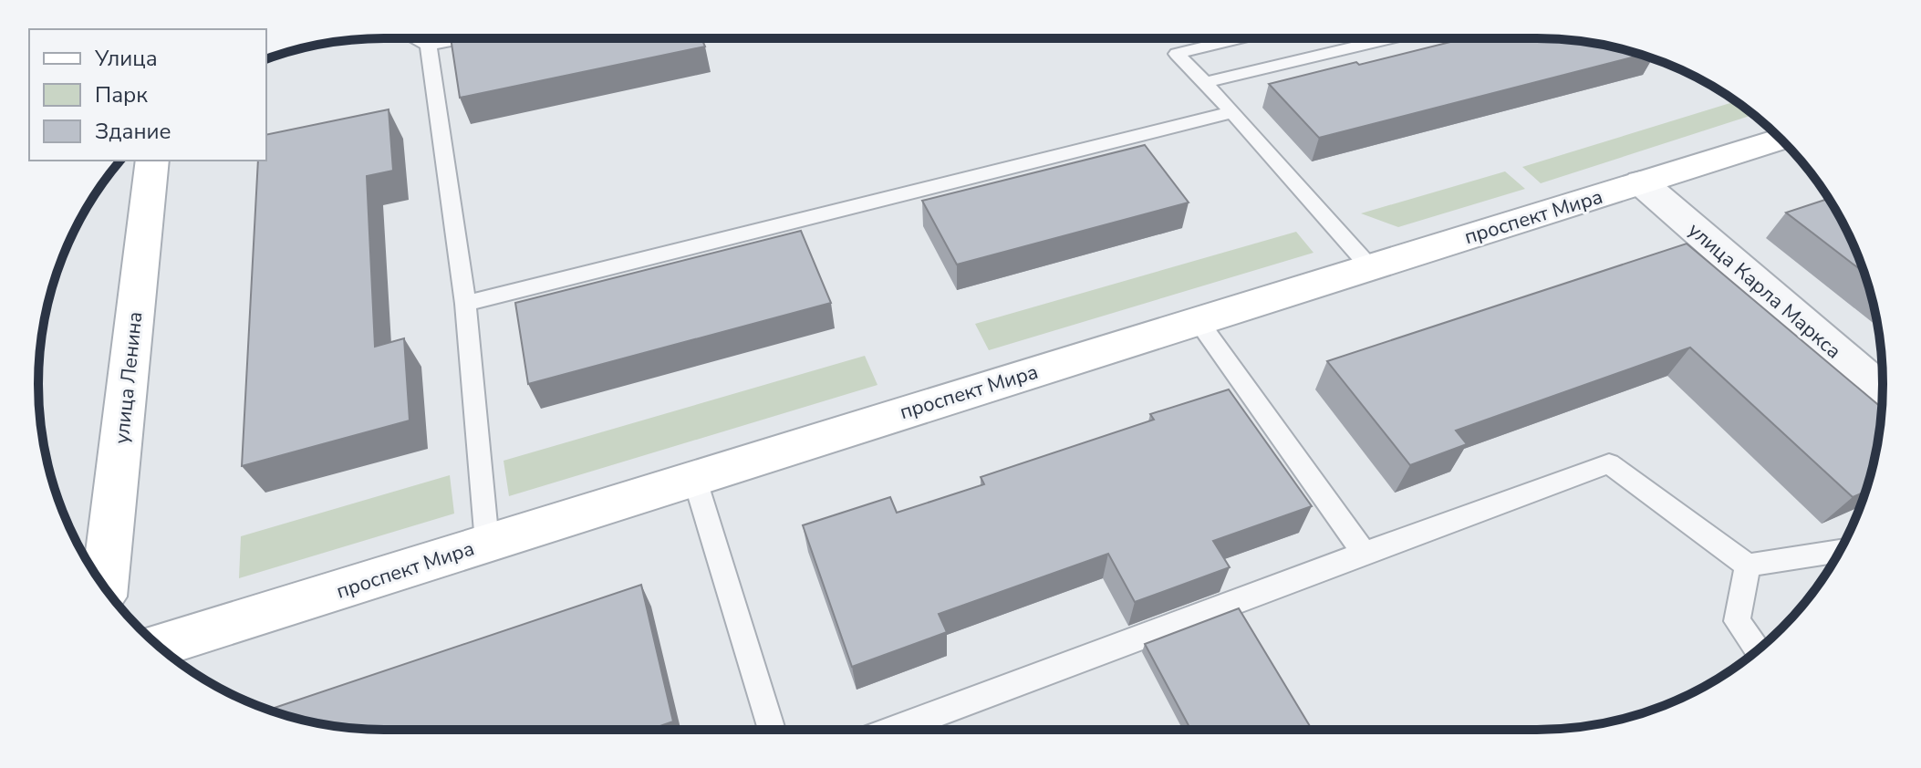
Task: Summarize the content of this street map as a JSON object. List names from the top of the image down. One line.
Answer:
{"streets":{"main road":["проспект Мира","улица Ленина"],"street":["улица Карла Маркса"]},"crossings":[["проспект Мира","улица Карла Маркса"]],"legend":["Улица","Парк","Здание"]}
